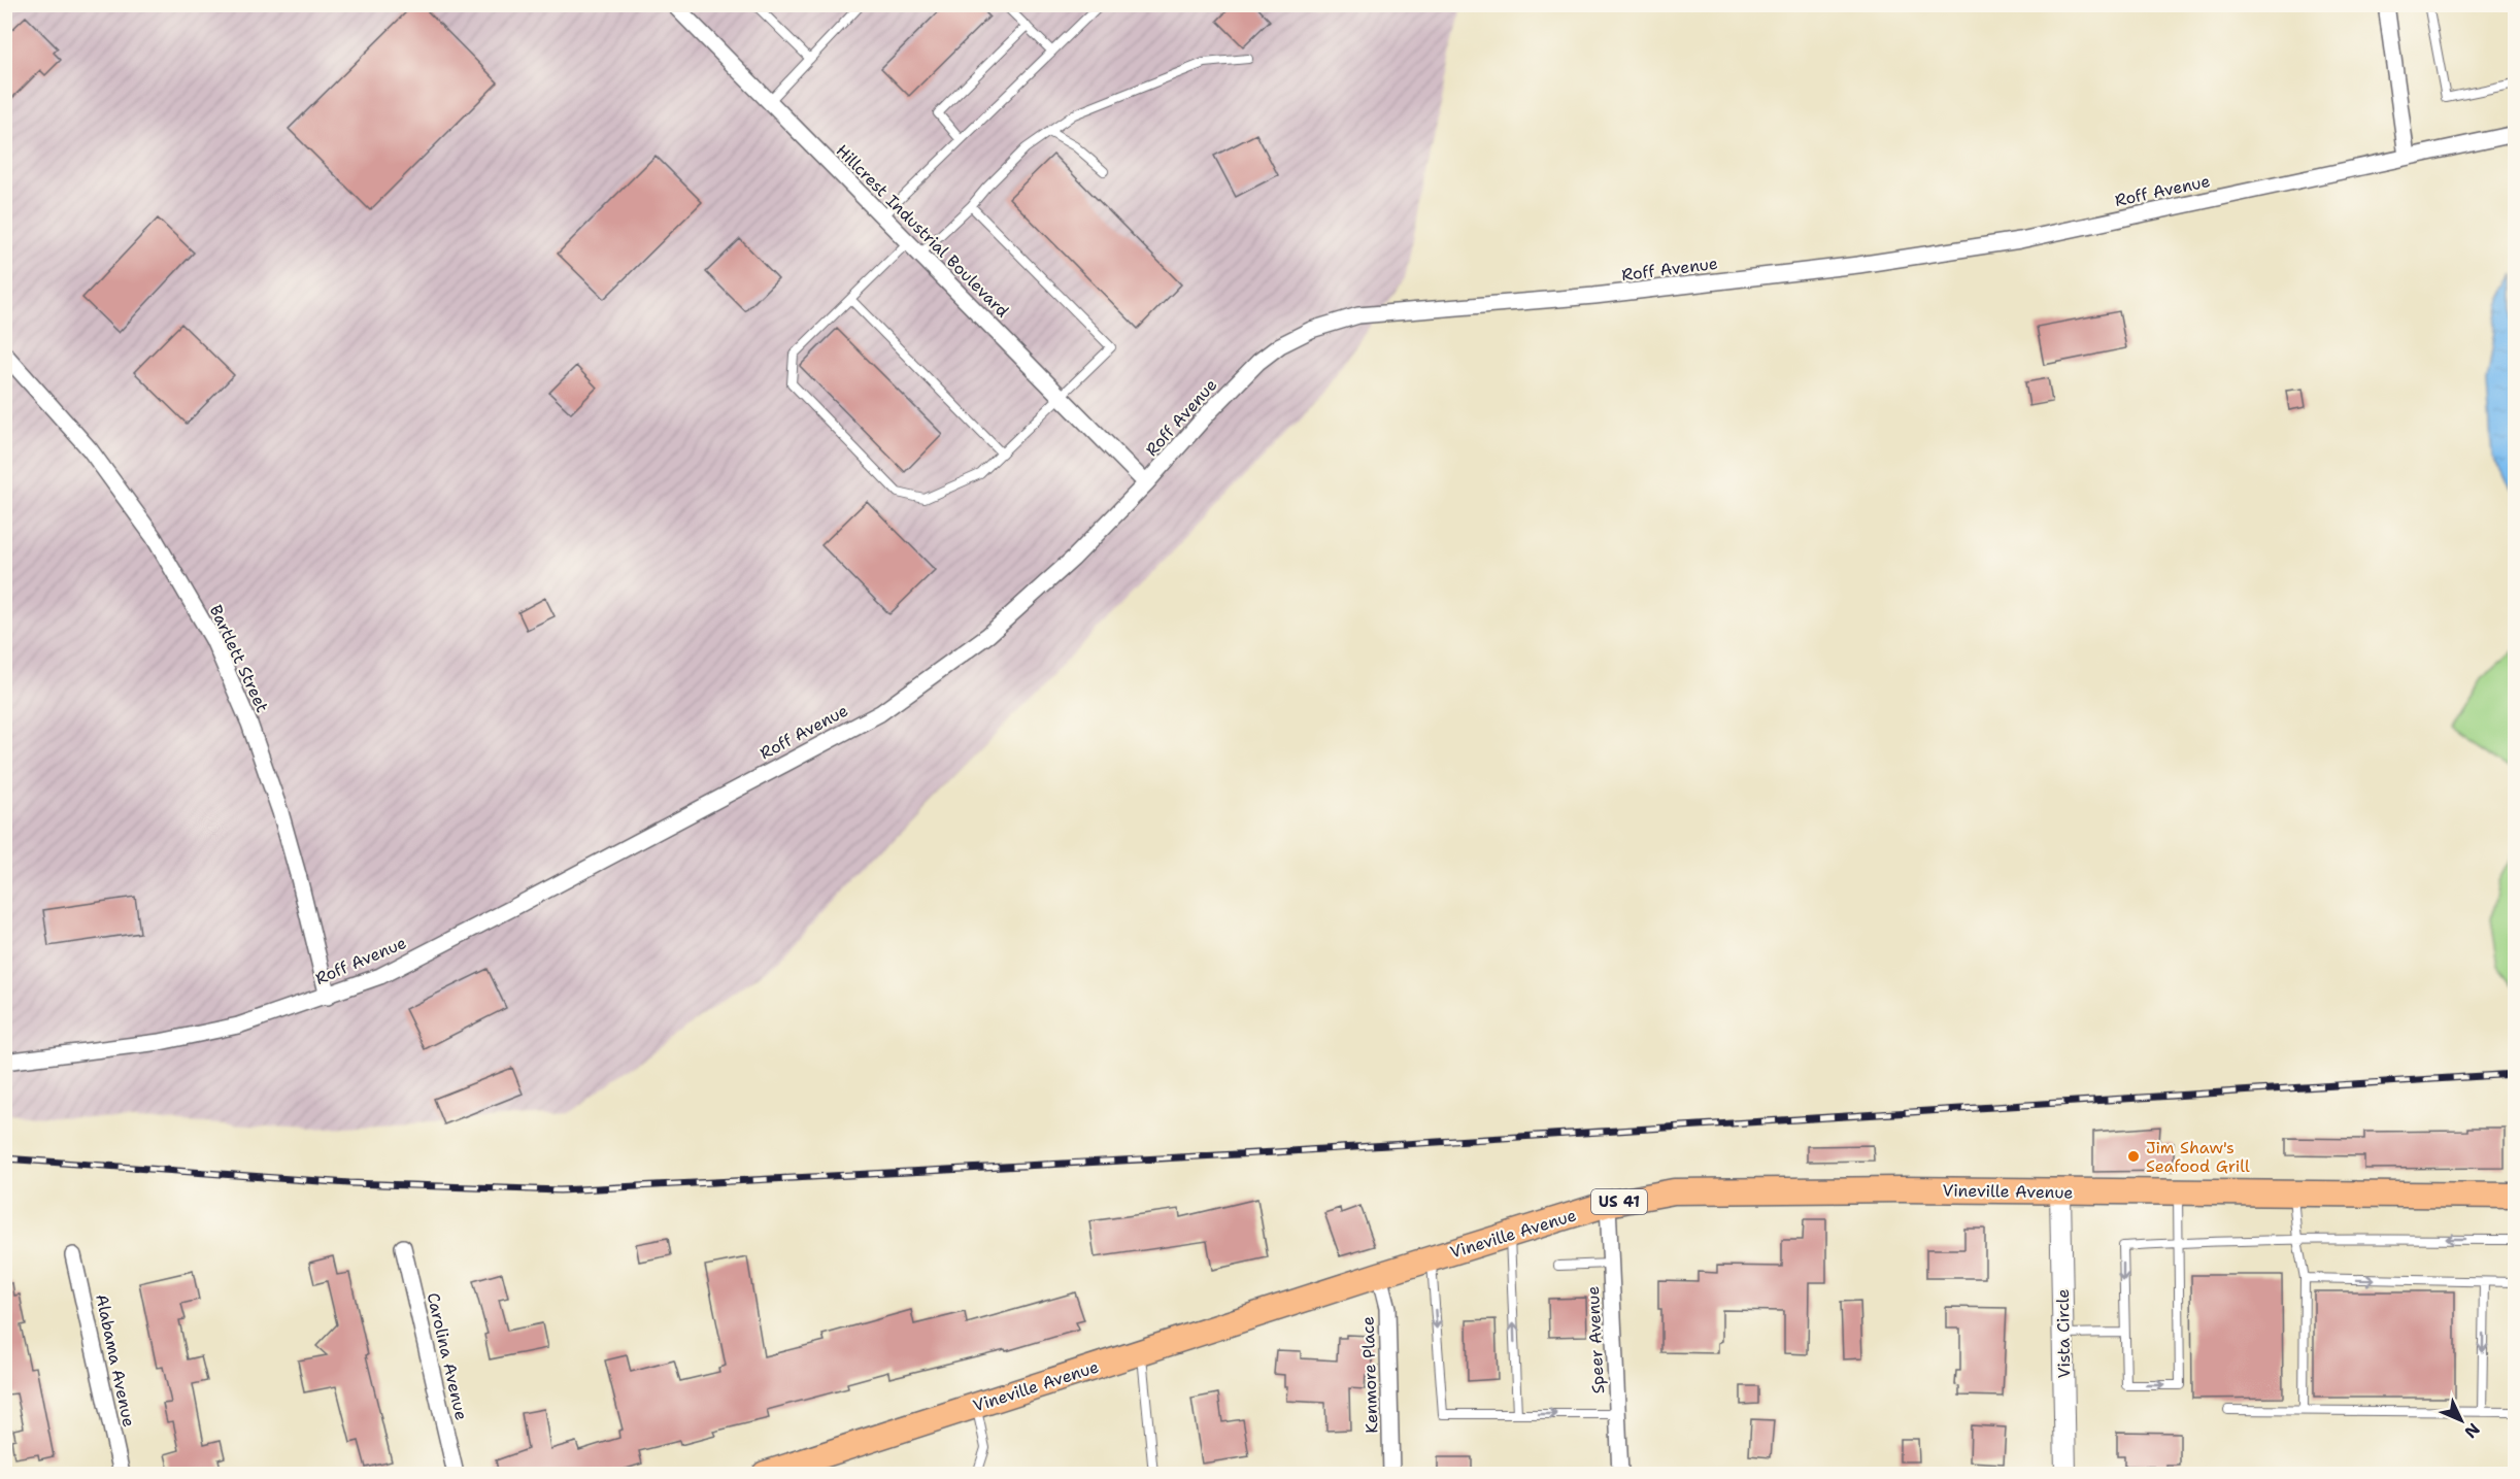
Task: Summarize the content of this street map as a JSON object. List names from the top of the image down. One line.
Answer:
{"streets":{"main road":["Vineville Avenue","US 41"],"street":["Roff Avenue","Hillcrest Industrial Boulevard","Bartlett Street","Vista Circle","Speer Avenue","Carolina Avenue","Alabama Avenue","Kenmore Place"]},"crossings":[["Roff Avenue","Hillcrest Industrial Boulevard"],["Roff Avenue","Bartlett Street"],["Vineville Avenue","Vista Circle"],["Vineville Avenue","Speer Avenue"],["Vineville Avenue","Kenmore Place"]],"places":["Jim Shaw's Seafood Grill"],"north":"bottom right"}
